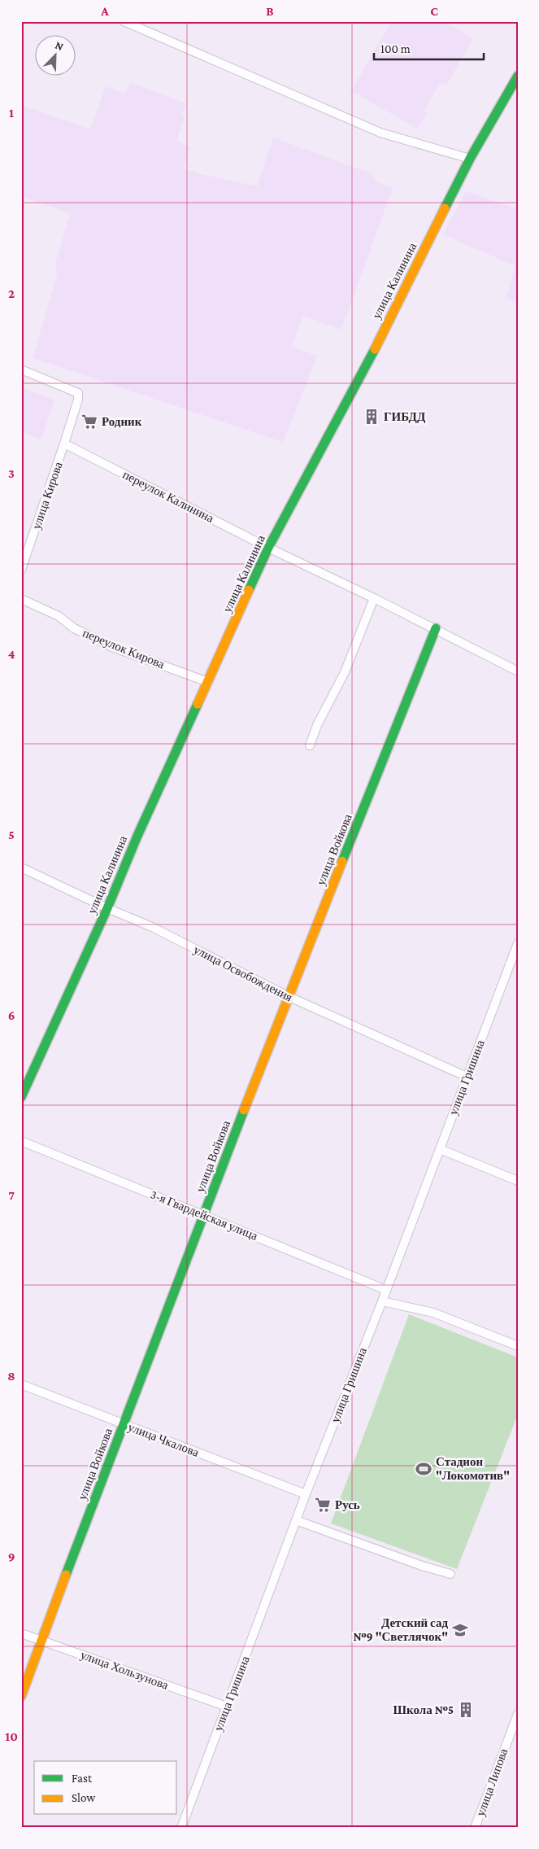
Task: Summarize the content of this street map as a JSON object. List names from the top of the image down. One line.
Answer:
{"streets":{"street":["улица Калинина","улица Кирова","переулок Калинина","переулок Кирова","улица Войкова","улица Освобождения","улица Гришина","3-я Гвардейская улица","улица Чкалова","улица Хользунова","улица Липова"]},"crossings":[["улица Калинина","переулок Калинина"],["улица Калинина","переулок Кирова"],["улица Калинина","улица Освобождения"],["улица Кирова","переулок Калинина"],["переулок Калинина","улица Войкова"],["улица Войкова","улица Освобождения"],["улица Войкова","3-я Гвардейская улица"],["улица Войкова","улица Чкалова"],["улица Войкова","улица Хользунова"],["улица Освобождения","улица Гришина"],["улица Гришина","3-я Гвардейская улица"],["улица Гришина","улица Чкалова"],["улица Гришина","улица Хользунова"]],"places":{"building":["ГИБДД","Школа №5"],"supermarket":["Родник","Русь"],"sports":["Стадион \"Локомотив\""],"school or university":["Детский сад №9 \"Светлячок\""]},"legend":["Fast","Slow"],"scale_bar":"100 m","north":"top right","grid":{"columns":["A","B","C"],"rows":["1","2","3","4","5","6","7","8","9","10"]}}
